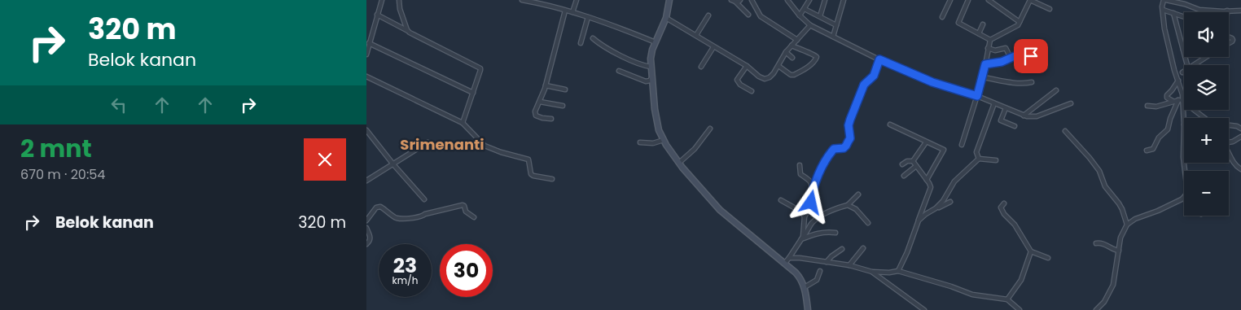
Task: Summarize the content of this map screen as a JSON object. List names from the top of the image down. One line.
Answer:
{"districts":["Srimenanti"],"page":{"turn":["320 m","Belok kanan"],"map_buttons":["+","−"],"heading":["2 mnt","670 m · 20:54"],"list":[{"name":"Belok kanan","value":"320 m"}],"speed":"23 km/h","limit":"30"}}
